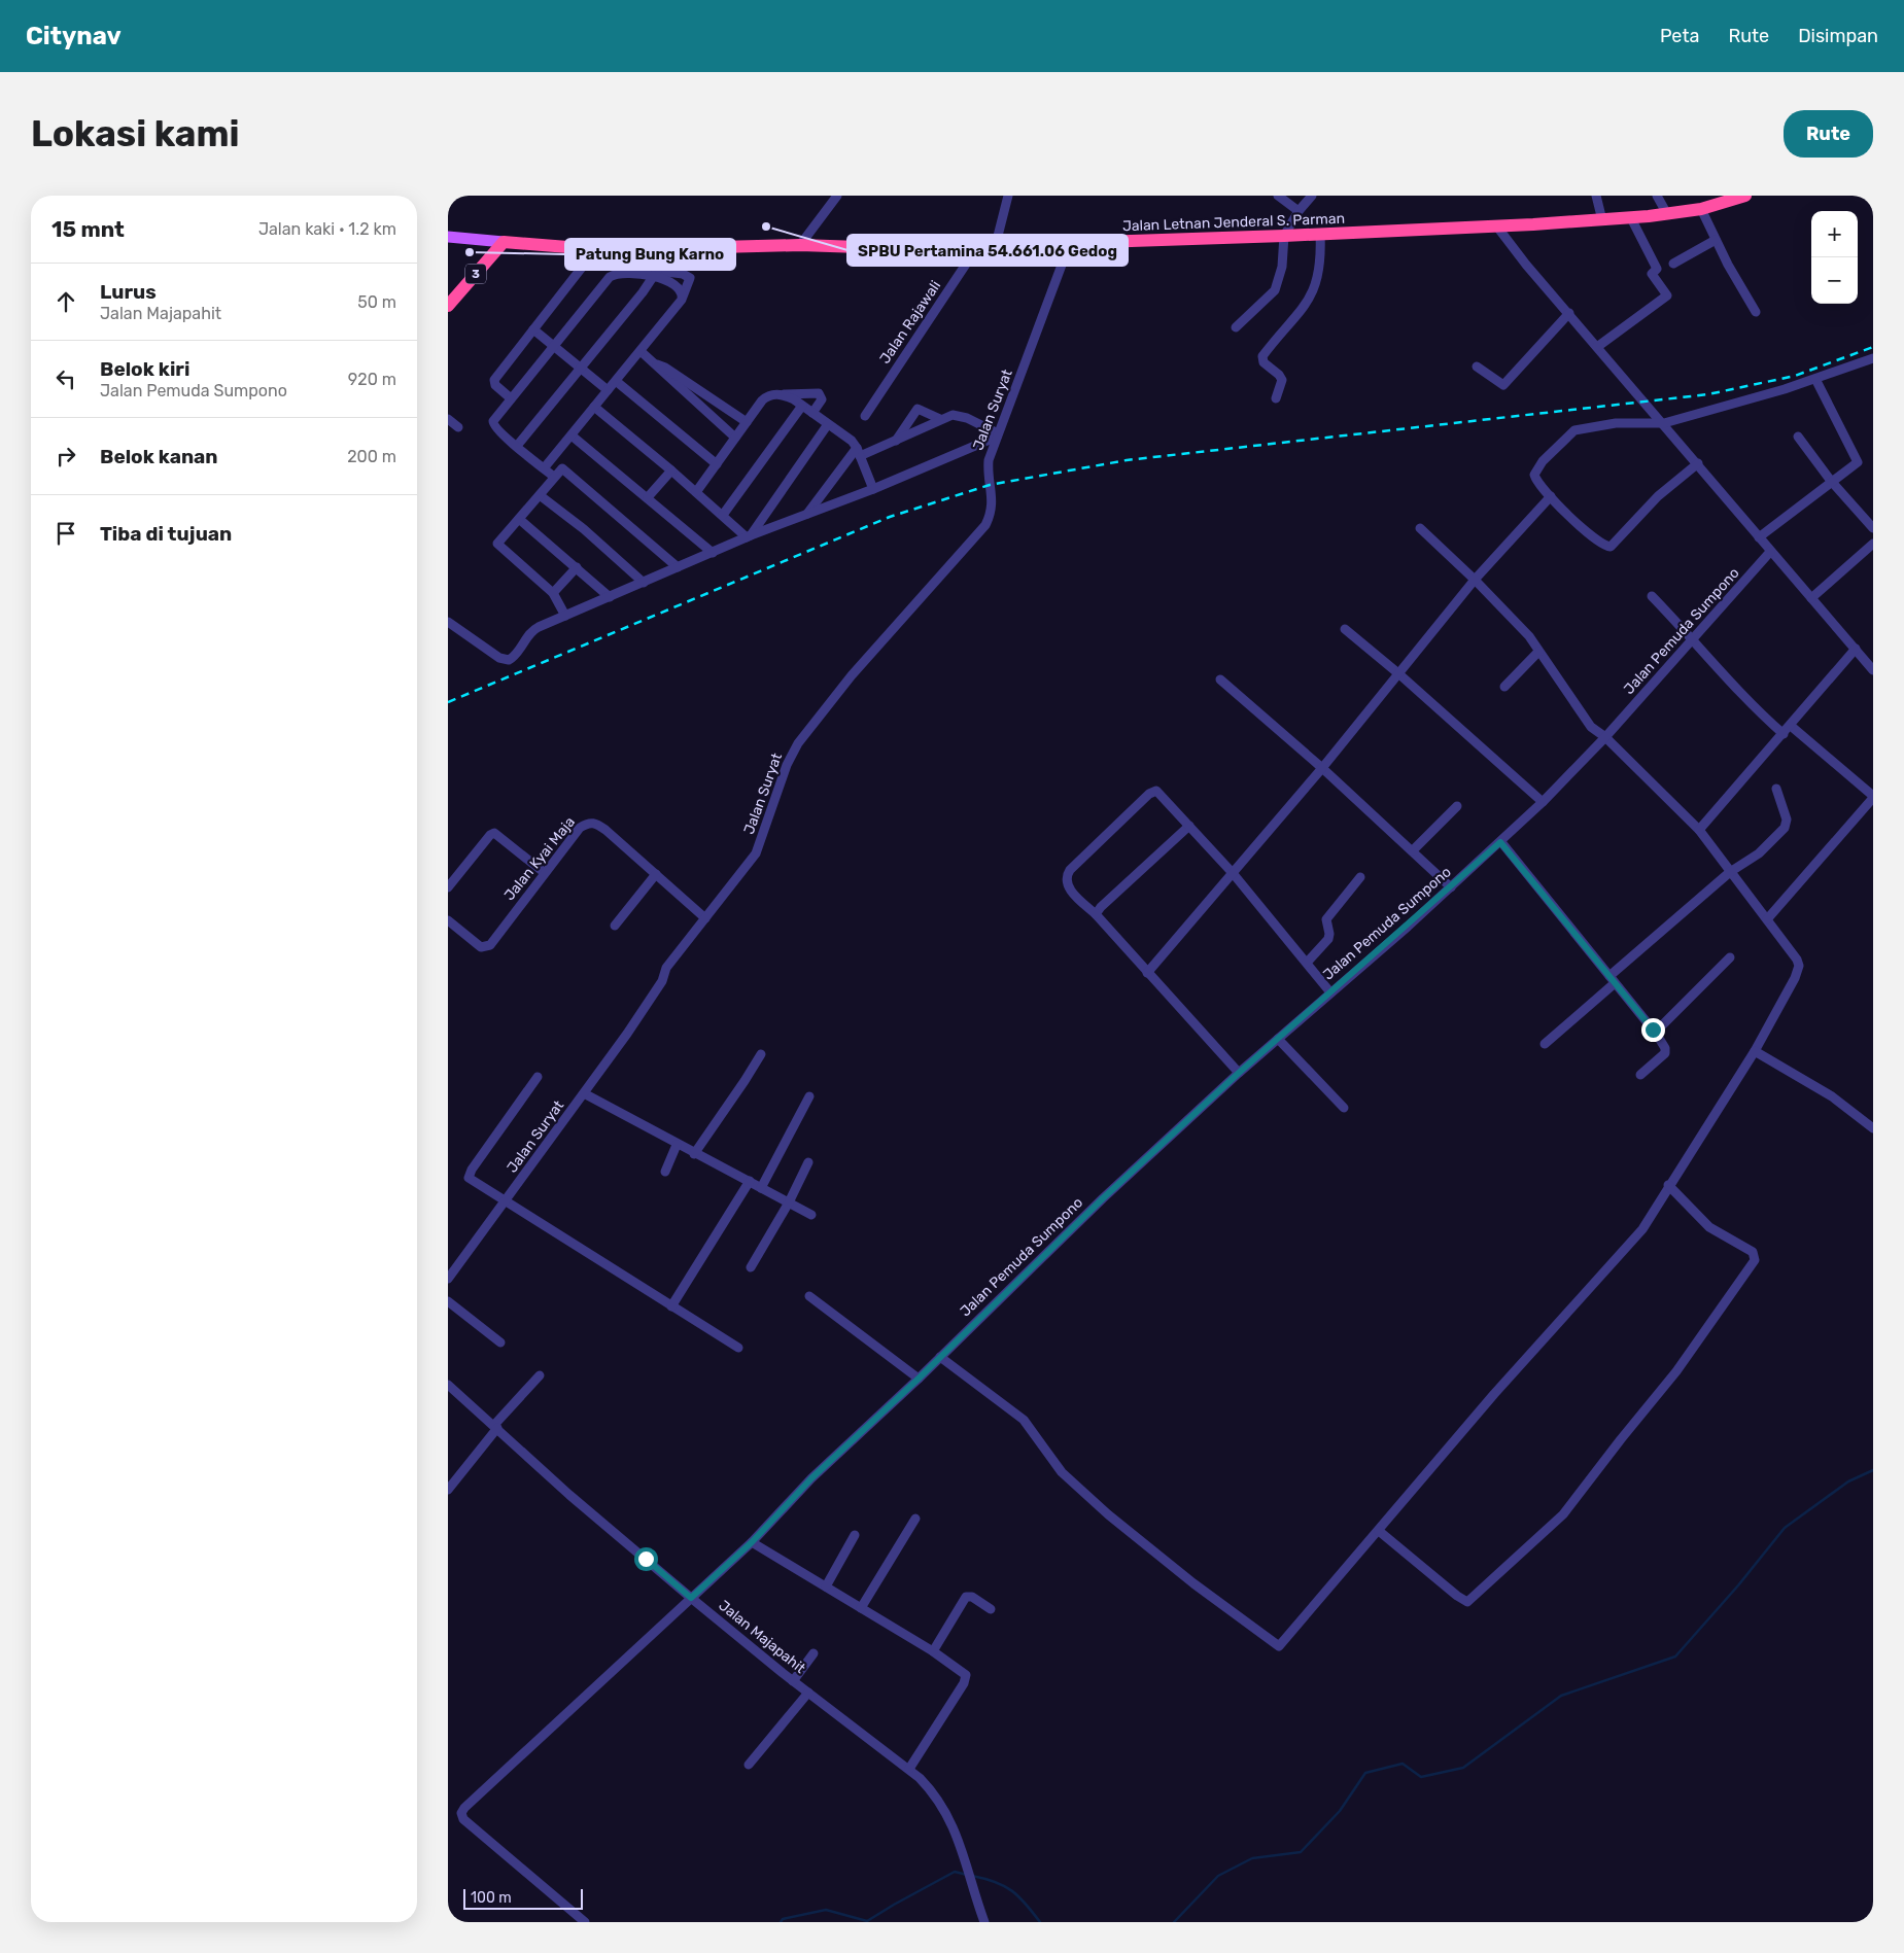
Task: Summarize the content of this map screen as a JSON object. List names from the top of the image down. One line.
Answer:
{"streets":{"highway":["Jalan Letnan Jenderal S. Parman","3"],"street":["Jalan Rajawali","Jalan Suryat","Jalan Pemuda Sumpono","Jalan Kyai Maja","Jalan Majapahit"]},"crossings":[["Jalan Letnan Jenderal S. Parman","3"],["Jalan Letnan Jenderal S. Parman","Jalan Rajawali"],["Jalan Letnan Jenderal S. Parman","Jalan Suryat"],["Jalan Suryat","Jalan Kyai Maja"],["Jalan Pemuda Sumpono","Jalan Majapahit"]],"places":["SPBU Pertamina 54.661.06 Gedog","Patung Bung Karno"],"scale_bar":"100 m","page":{"header":"Citynav","nav":["Peta","Rute","Disimpan"],"buttons":"Rute","title":"Lokasi kami","heading":["15 mnt","Jalan kaki · 1.2 km"],"map_buttons":["+","−"],"list":[["Lurus","Jalan Majapahit","50 m"],["Belok kiri","Jalan Pemuda Sumpono","920 m"],["Belok kanan","200 m"],"Tiba di tujuan"],"scale":"100 m"}}
